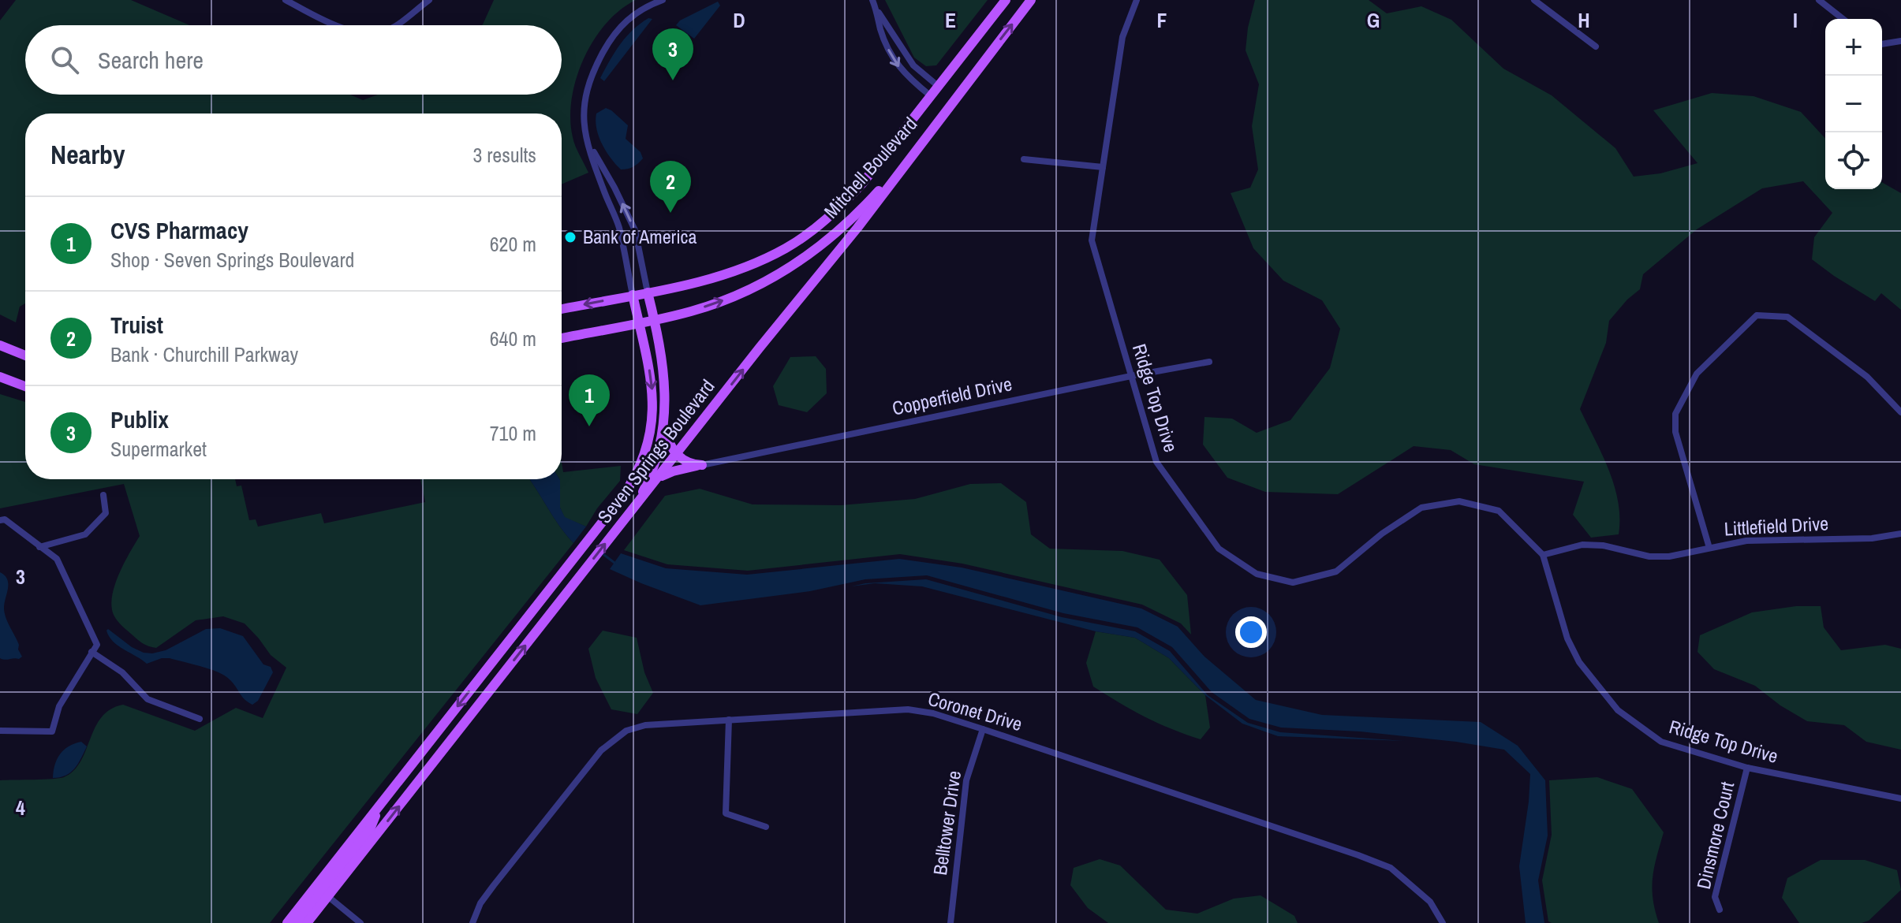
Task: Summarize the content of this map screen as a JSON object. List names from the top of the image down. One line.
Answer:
{"streets":{"main road":["Mitchell Boulevard","Seven Springs Boulevard"],"street":["Copperfield Drive","Ridge Top Drive","Littlefield Drive","Coronet Drive","Belltower Drive","Dinsmore Court"]},"crossings":[["Mitchell Boulevard","Seven Springs Boulevard"],["Copperfield Drive","Ridge Top Drive"],["Ridge Top Drive","Littlefield Drive"],["Ridge Top Drive","Dinsmore Court"],["Coronet Drive","Belltower Drive"]],"places":["Bank of America"],"page":{"map_buttons":["+","−"],"search":"Search here","pins":["3","2","1"],"heading":["Nearby","3 results"],"list":[{"mark":"1","name":"CVS Pharmacy","note":"Shop · Seven Springs Boulevard","value":"620 m"},{"mark":"2","name":"Truist","note":"Bank · Churchill Parkway","value":"640 m"},{"mark":"3","name":"Publix","note":"Supermarket","value":"710 m"}]},"grid":{"columns":["D","E","F","G","H","I"],"rows":["3","4"]}}
